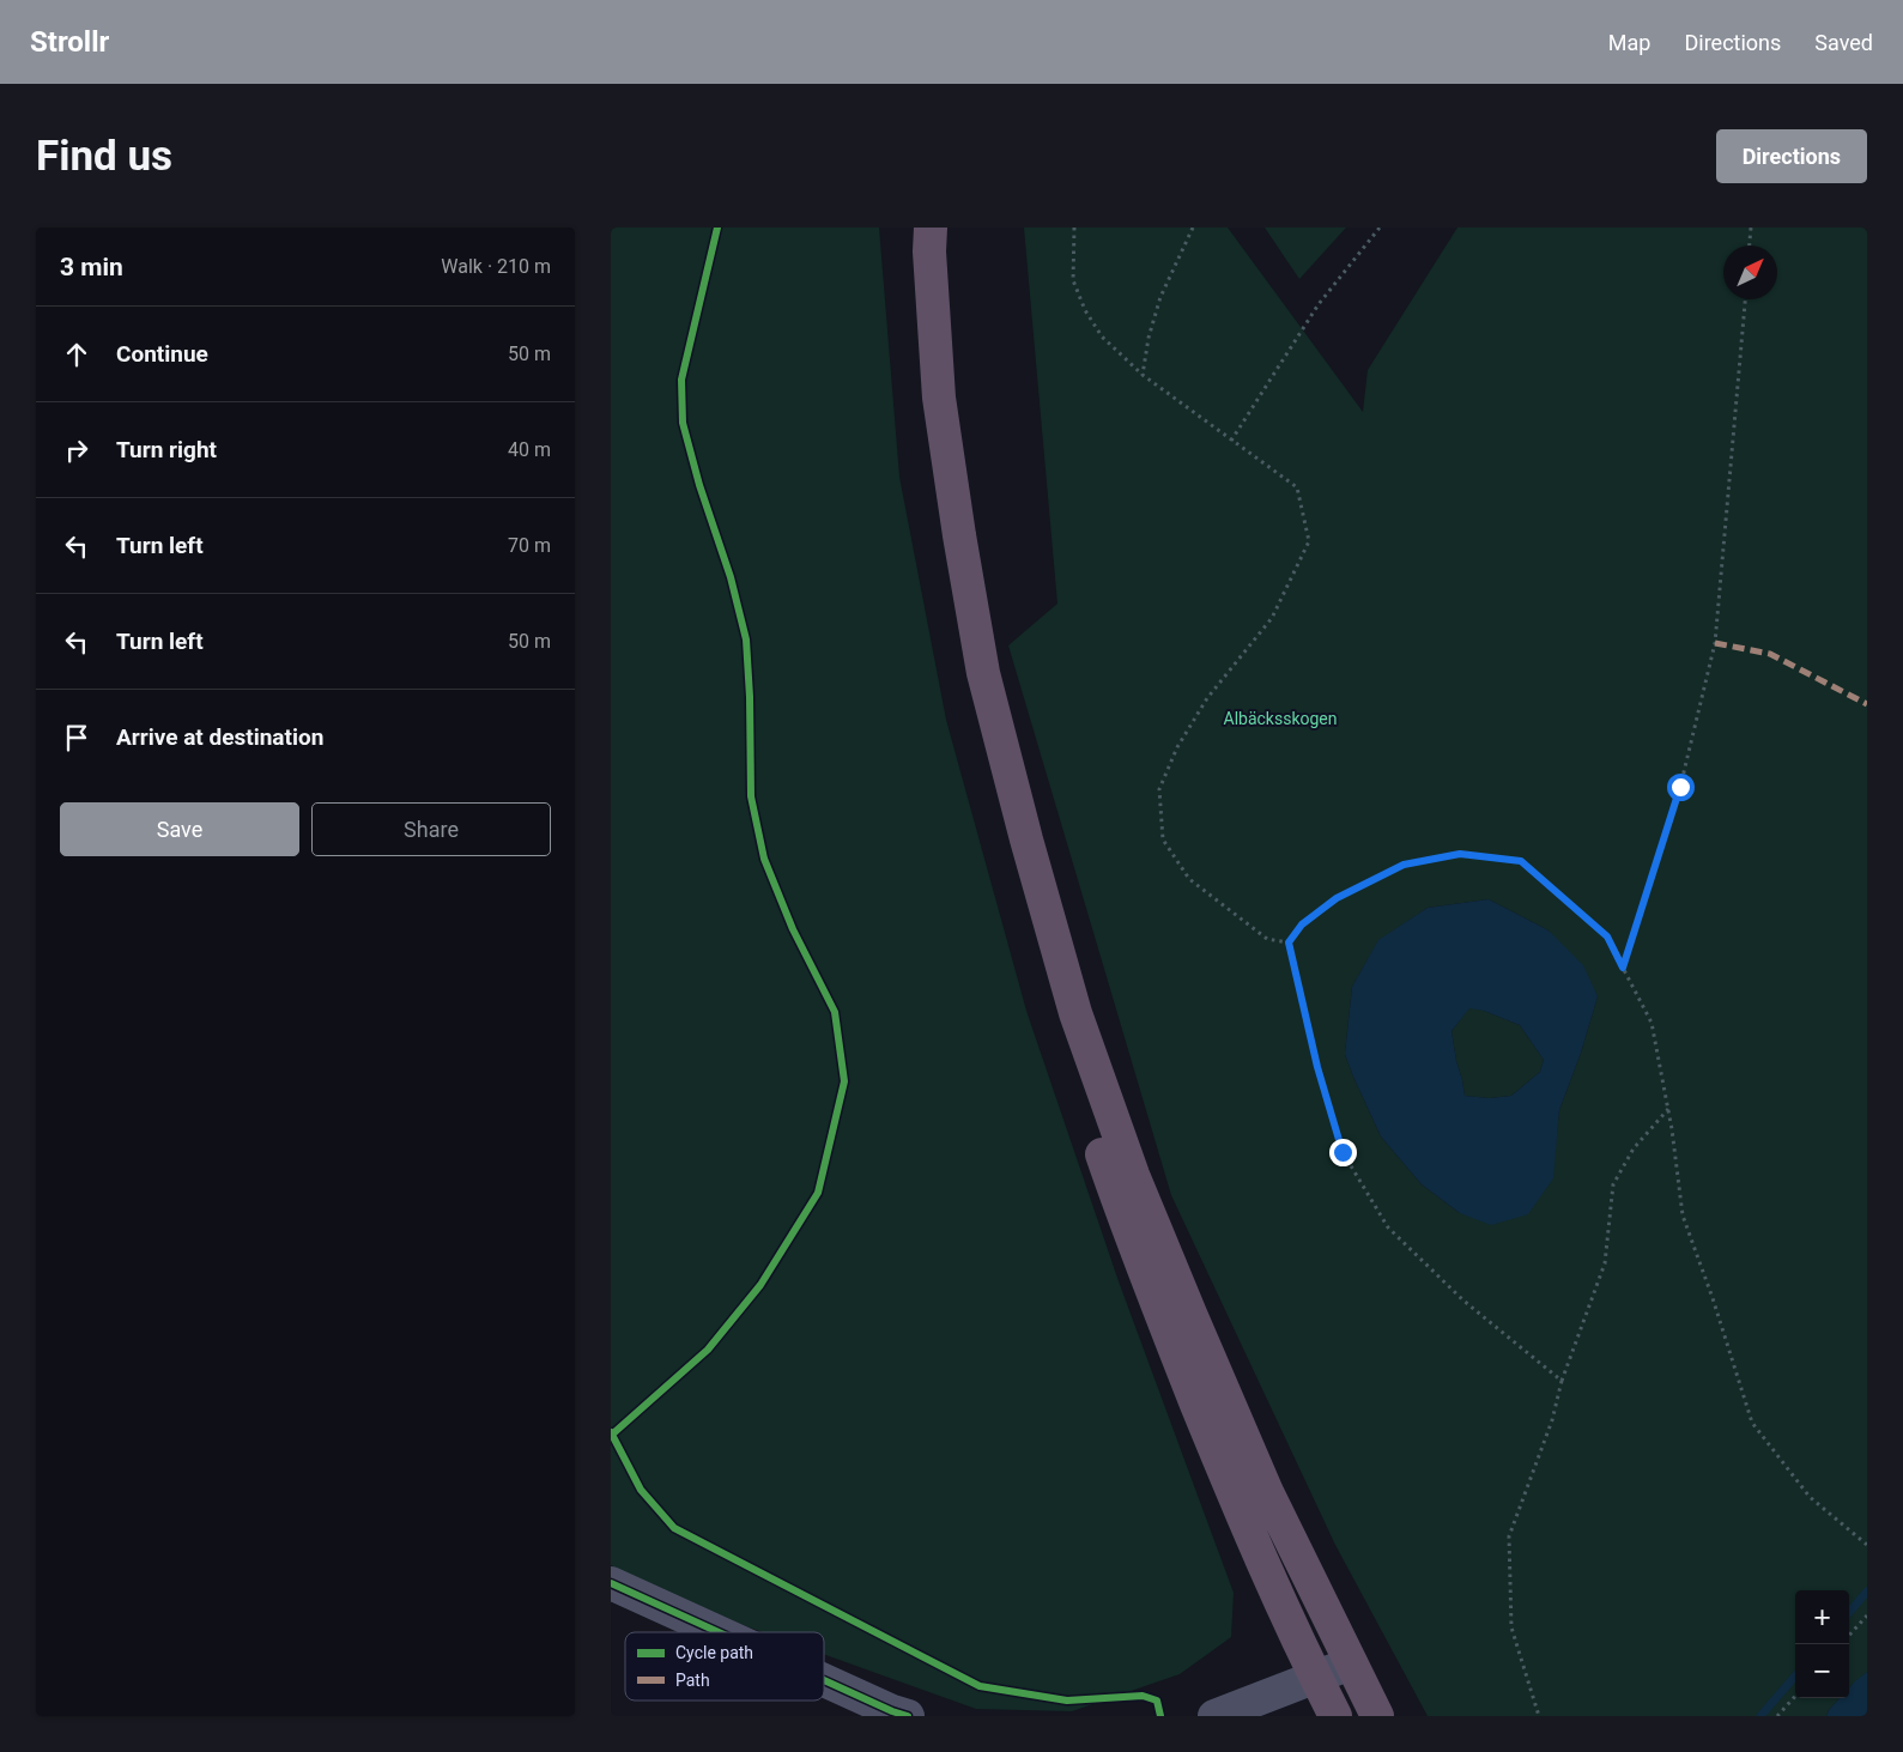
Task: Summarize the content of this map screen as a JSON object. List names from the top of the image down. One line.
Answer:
{"parks":["Albäcksskogen"],"legend":["Cycle path","Path"],"north":"top right","page":{"header":"Strollr","nav":["Map","Directions","Saved"],"buttons":["Directions",["Save","Share"]],"title":"Find us","heading":["3 min","Walk · 210 m"],"list":[["Continue","50 m"],["Turn right","40 m"],["Turn left","70 m"],["Turn left","50 m"],"Arrive at destination"],"map_buttons":["+","−"]}}
